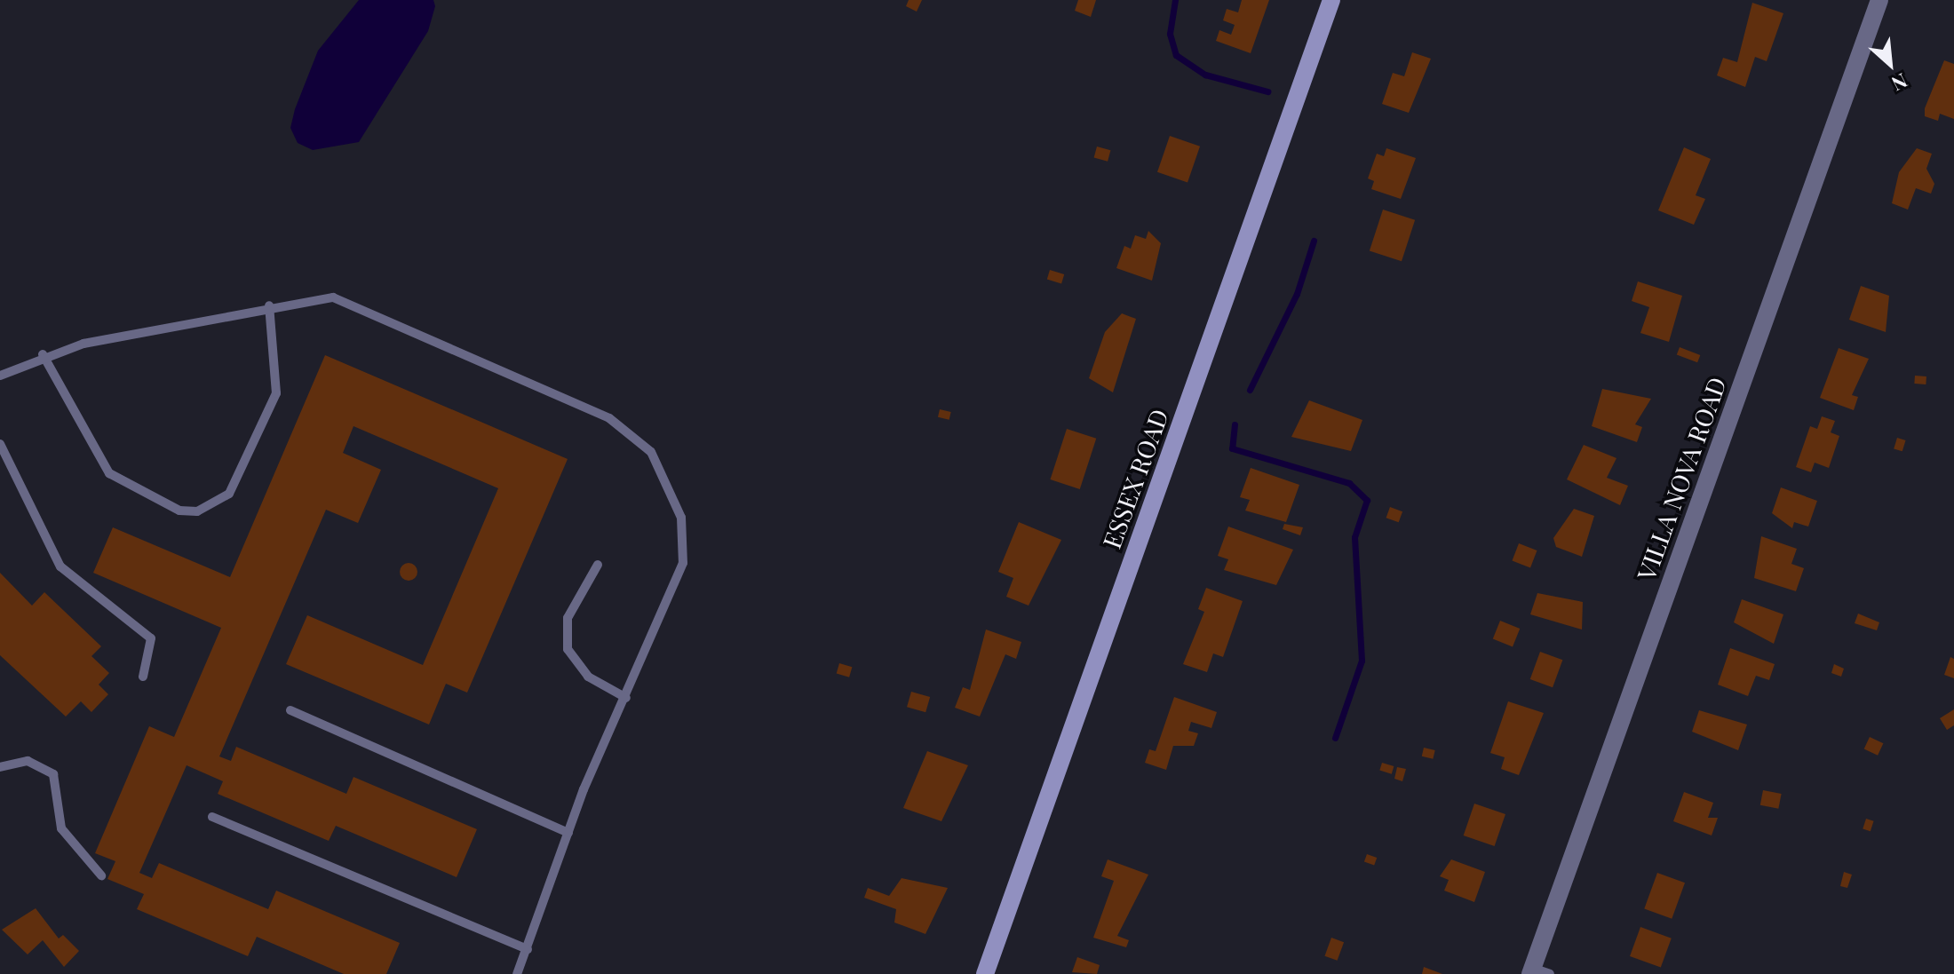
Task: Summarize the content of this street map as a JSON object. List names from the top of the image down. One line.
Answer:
{"streets":{"street":["ESSEX ROAD","VILLA NOVA ROAD"]},"north":"bottom right"}
